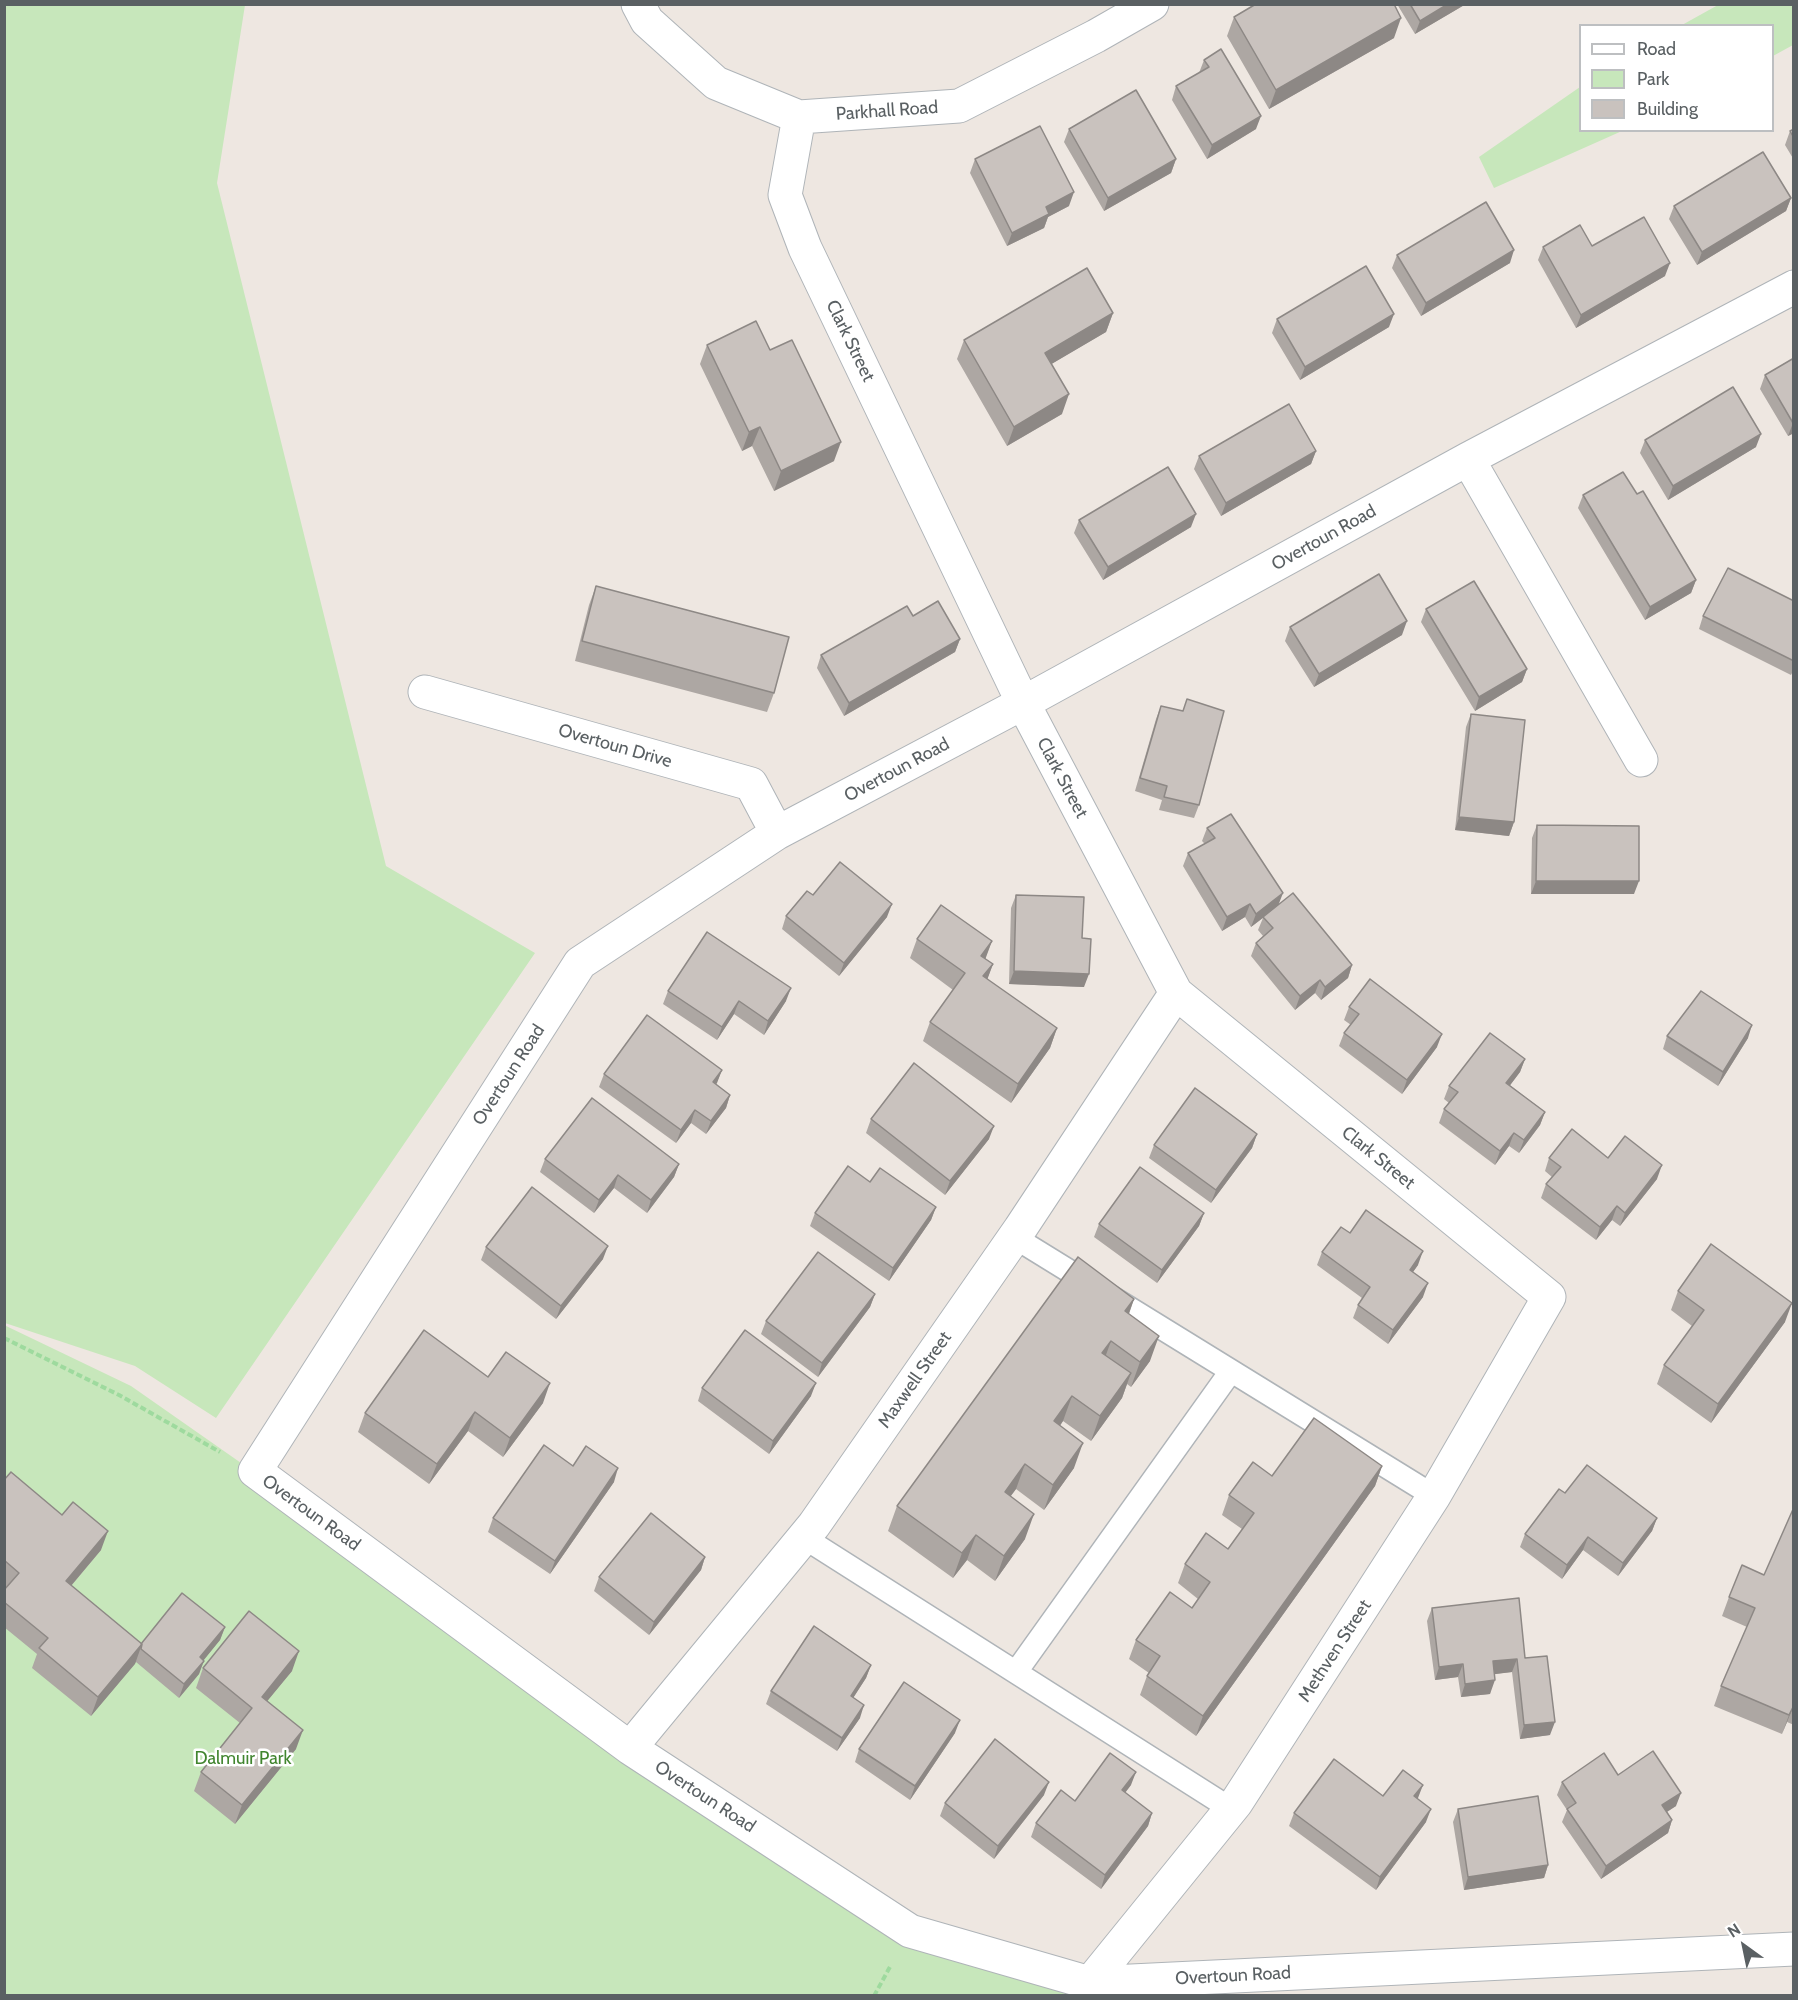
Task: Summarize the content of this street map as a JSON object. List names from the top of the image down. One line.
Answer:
{"streets":{"street":["Parkhall Road","Clark Street","Overtoun Road","Overtoun Drive","Maxwell Street","Methven Street"]},"crossings":[["Parkhall Road","Clark Street"],["Clark Street","Overtoun Road"],["Clark Street","Maxwell Street"],["Clark Street","Methven Street"],["Overtoun Road","Overtoun Drive"],["Overtoun Road","Maxwell Street"],["Overtoun Road","Methven Street"]],"parks":["Dalmuir Park"],"legend":["Road","Park","Building"],"north":"top left"}
